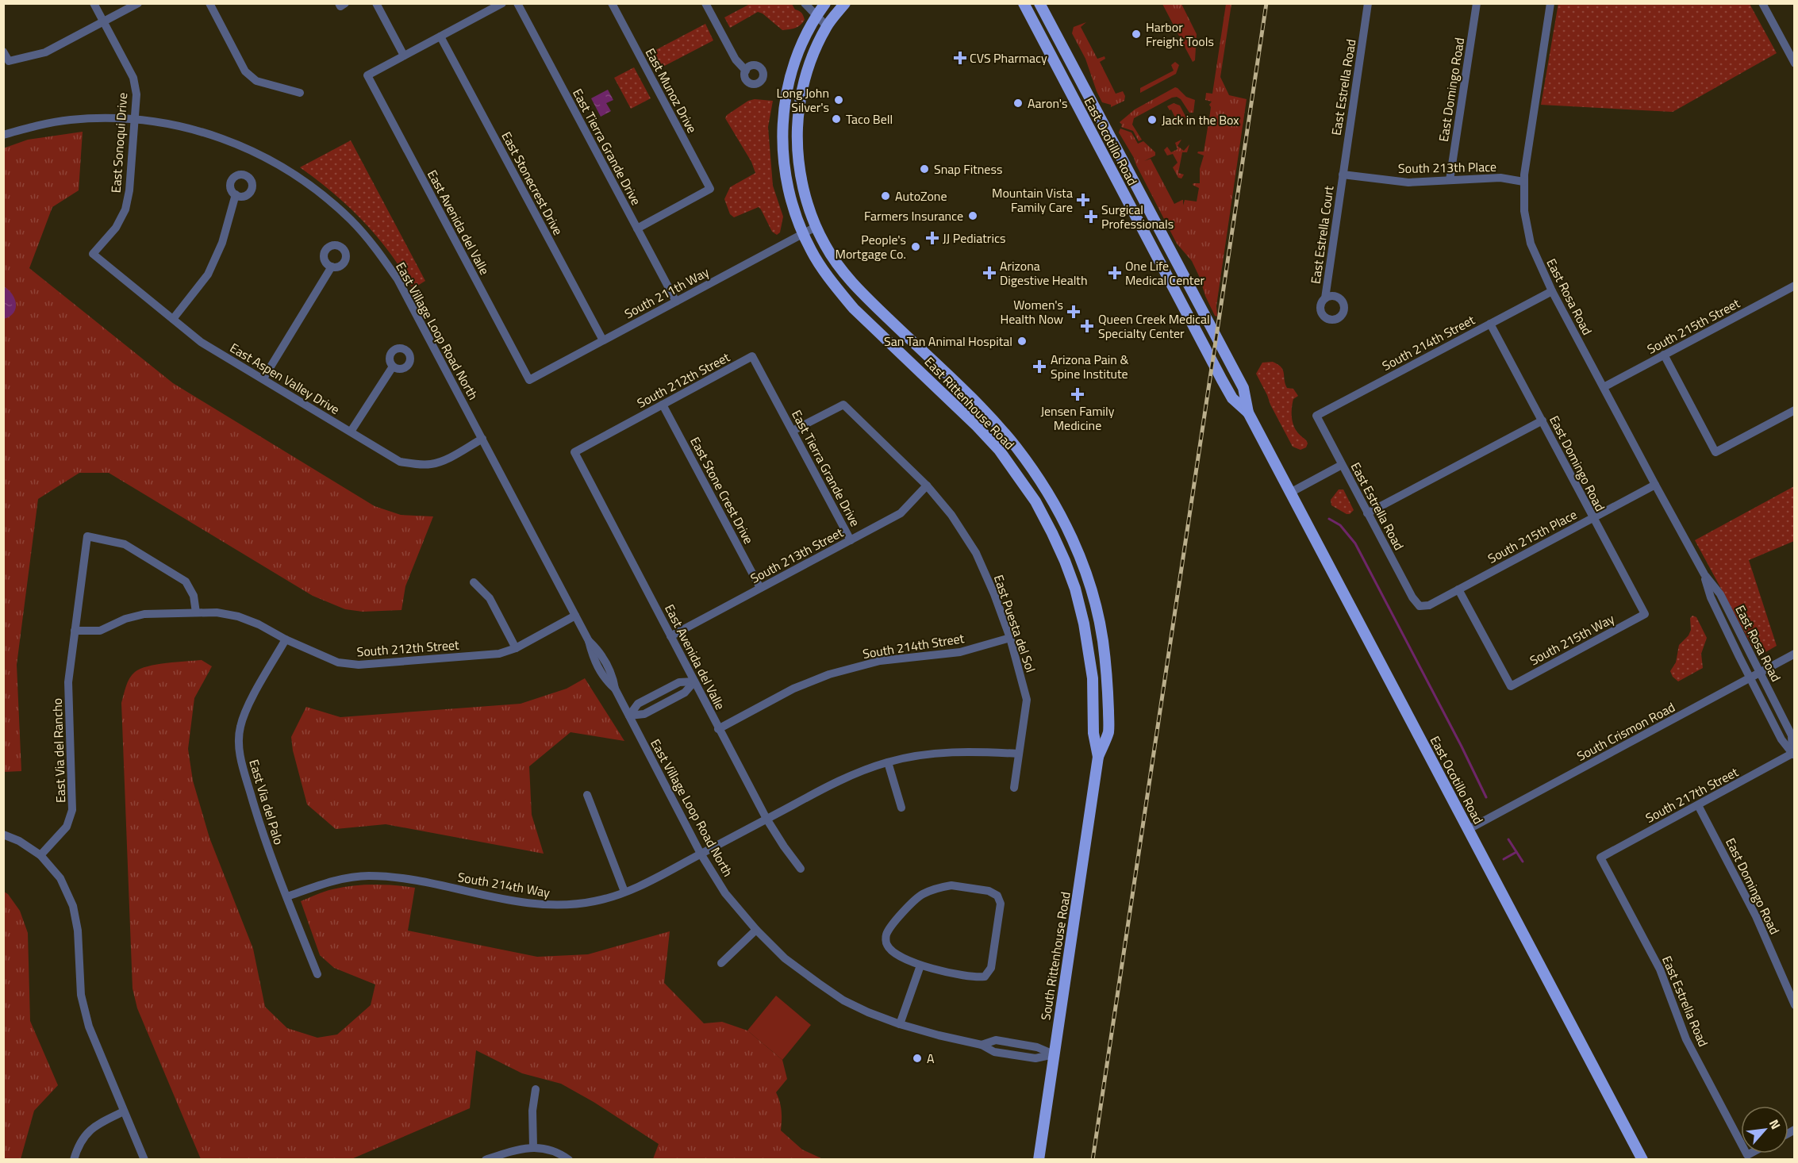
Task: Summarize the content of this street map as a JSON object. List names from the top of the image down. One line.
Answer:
{"streets":{"main road":["East Ocotillo Road","East Rittenhouse Road","South Rittenhouse Road"],"street":["East Estrella Road","East Domingo Road","East Munoz Drive","East Sonoqui Drive","East Tierra Grande Drive","South 213th Place","East Stonecrest Drive","East Avenida del Valle","East Estrella Court","South 211th Way","East Rosa Road","South 215th Street","East Village Loop Road North","South 214th Street","East Aspen Valley Drive","South 212th Street","East Stone Crest Drive","South 215th Place","South 213th Street","East Puesta del Sol","South 215th Way","South Crismon Road","East Via del Rancho","South 217th Street","East Via del Palo","South 214th Way"]},"crossings":[["East Estrella Road","South 213th Place"],["East Estrella Road","East Estrella Court"],["East Estrella Road","South 214th Street"],["East Estrella Road","South 215th Place"],["East Estrella Road","South 217th Street"],["East Domingo Road","South 213th Place"],["East Domingo Road","South 214th Street"],["East Domingo Road","South 215th Place"],["East Domingo Road","South 215th Way"],["East Domingo Road","South 217th Street"],["East Munoz Drive","East Tierra Grande Drive"],["East Ocotillo Road","South Crismon Road"],["East Sonoqui Drive","East Village Loop Road North"],["East Sonoqui Drive","East Aspen Valley Drive"],["East Tierra Grande Drive","South 211th Way"],["East Tierra Grande Drive","South 212th Street"],["East Tierra Grande Drive","South 213th Street"],["East Tierra Grande Drive","East Puesta del Sol"],["South 213th Place","East Estrella Court"],["South 213th Place","East Rosa Road"],["East Stonecrest Drive","South 211th Way"],["East Avenida del Valle","South 211th Way"],["East Avenida del Valle","South 214th Street"],["East Avenida del Valle","South 212th Street"],["East Avenida del Valle","South 213th Street"],["East Avenida del Valle","South 214th Way"],["South 211th Way","East Rittenhouse Road"],["East Rosa Road","South 215th Street"],["East Rosa Road","South 214th Street"],["East Rosa Road","South 215th Place"],["East Rosa Road","South Crismon Road"],["East Rosa Road","South 217th Street"],["East Village Loop Road North","East Aspen Valley Drive"],["East Village Loop Road North","South 212th Street"],["East Village Loop Road North","South 214th Way"],["East Village Loop Road North","South Rittenhouse Road"],["South 214th Street","East Puesta del Sol"],["South 212th Street","East Stone Crest Drive"],["South 212th Street","East Via del Rancho"],["South 212th Street","East Via del Palo"],["East Rittenhouse Road","South Rittenhouse Road"],["East Stone Crest Drive","South 213th Street"],["South 215th Place","South 215th Way"],["South 213th Street","East Puesta del Sol"],["East Puesta del Sol","South 214th Way"],["East Via del Palo","South 214th Way"]],"places":{"other":["Harbor Freight Tools","Long John Silver's","Aaron's","Taco Bell","Jack in the Box","Snap Fitness","AutoZone","Farmers Insurance","People's Mortgage Co.","San Tan Animal Hospital","A"],"health":["CVS Pharmacy","Mountain Vista Family Care","Surgical Professionals","JJ Pediatrics","Arizona Digestive Health","One Life Medical Center","Women's Health Now","Queen Creek Medical Specialty Center","Arizona Pain & Spine Institute","Jensen Family Medicine"]},"north":"top right"}
